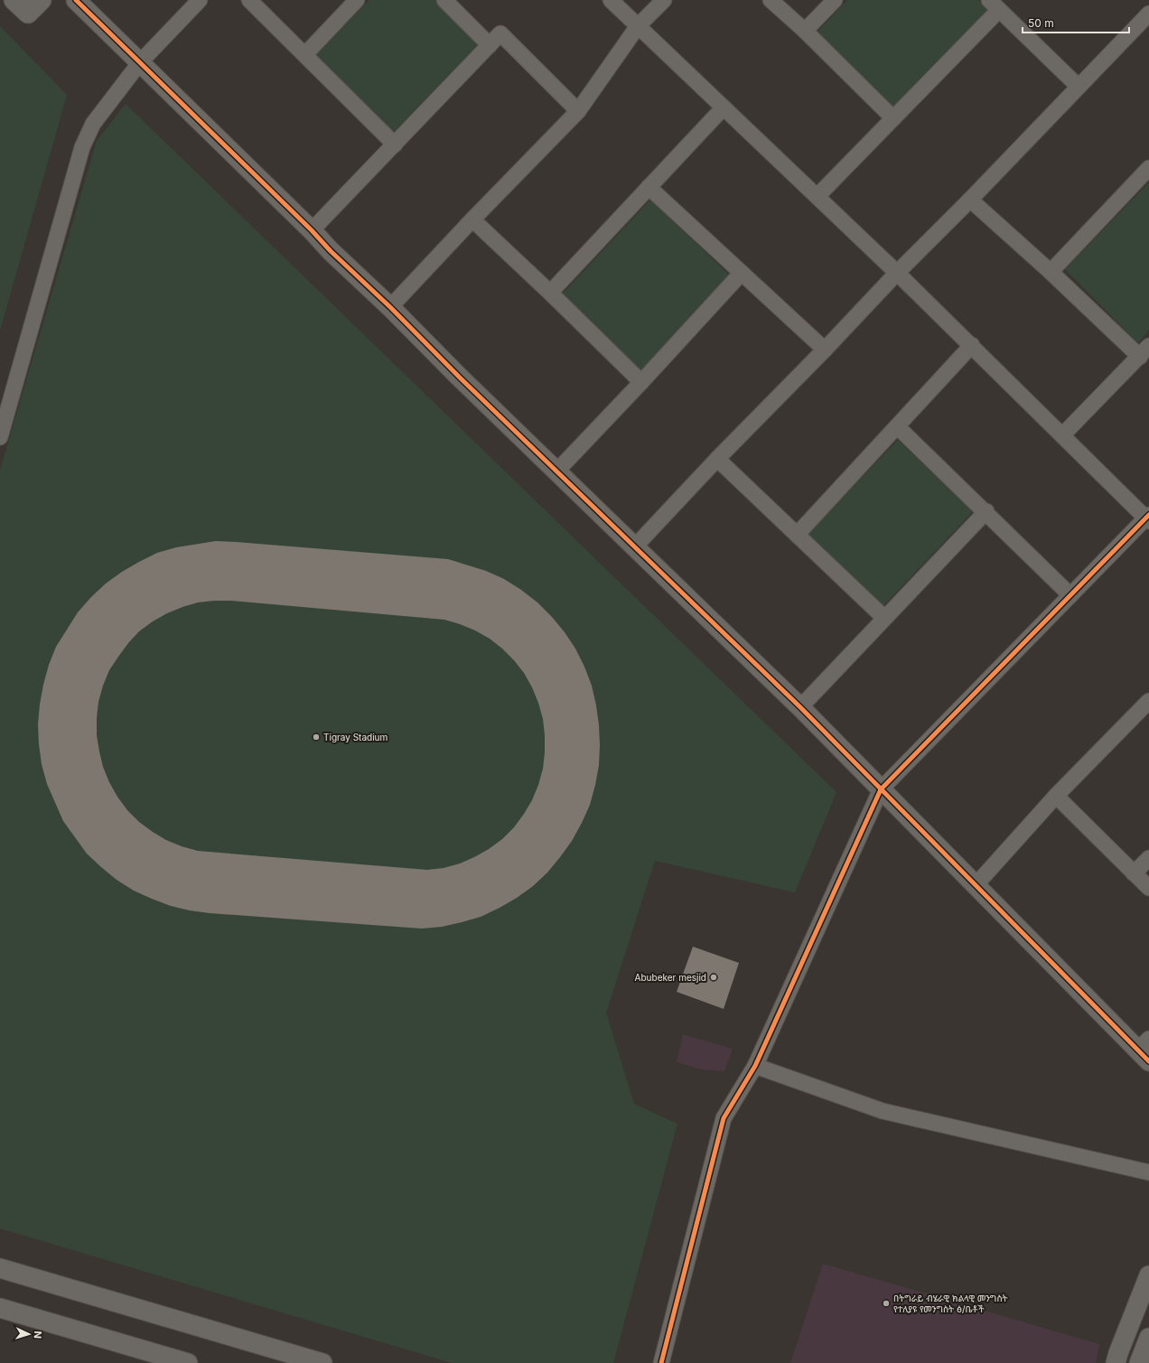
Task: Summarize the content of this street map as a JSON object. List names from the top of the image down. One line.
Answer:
{"places":["Tigray Stadium","Abubeker mesjid","በትግራይ ብሄራዊ ክልላዊ መንግስት የተለያዩ የመንግስት ፅ/ቤቶች"],"scale_bar":"50 m","north":"right"}
